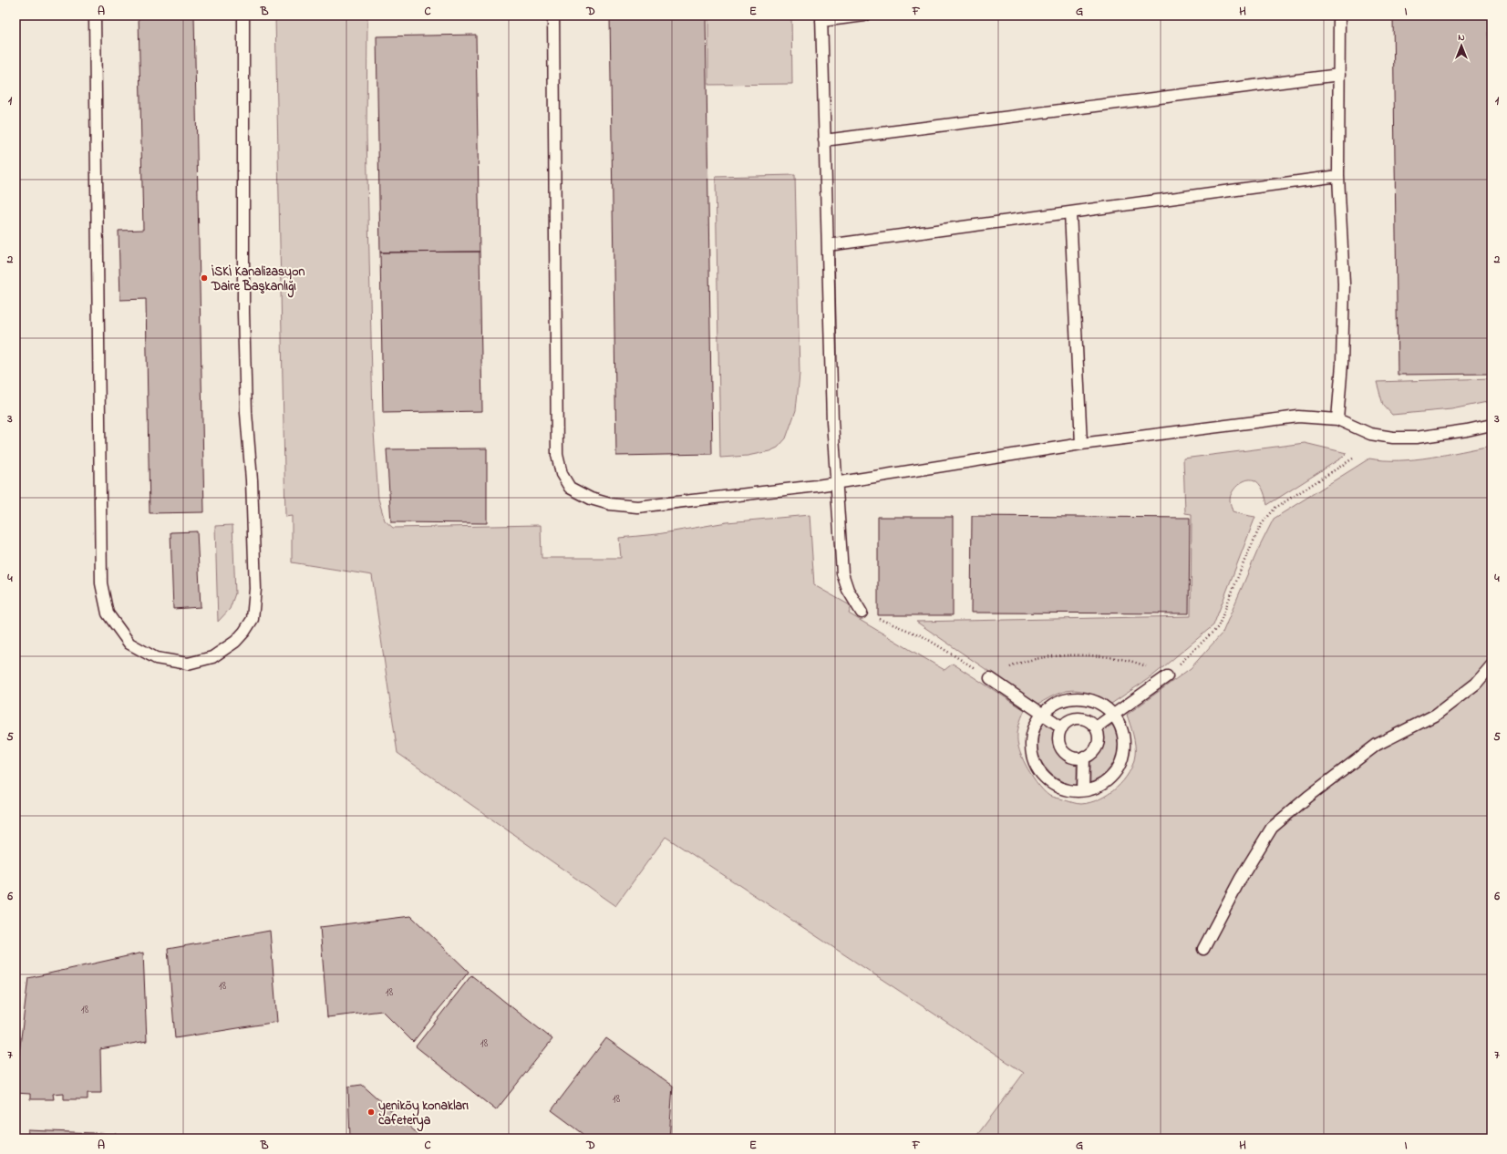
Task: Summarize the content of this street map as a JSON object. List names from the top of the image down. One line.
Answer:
{"places":["İSKİ Kanalizasyon Daire Başkanlığı","yeniköy konakları cafeterya"],"house_numbers":["18","18","18","18","18"],"north":"top","grid":{"columns":["A","B","C","D","E","F","G","H","I"],"rows":["1","2","3","4","5","6","7"]}}
